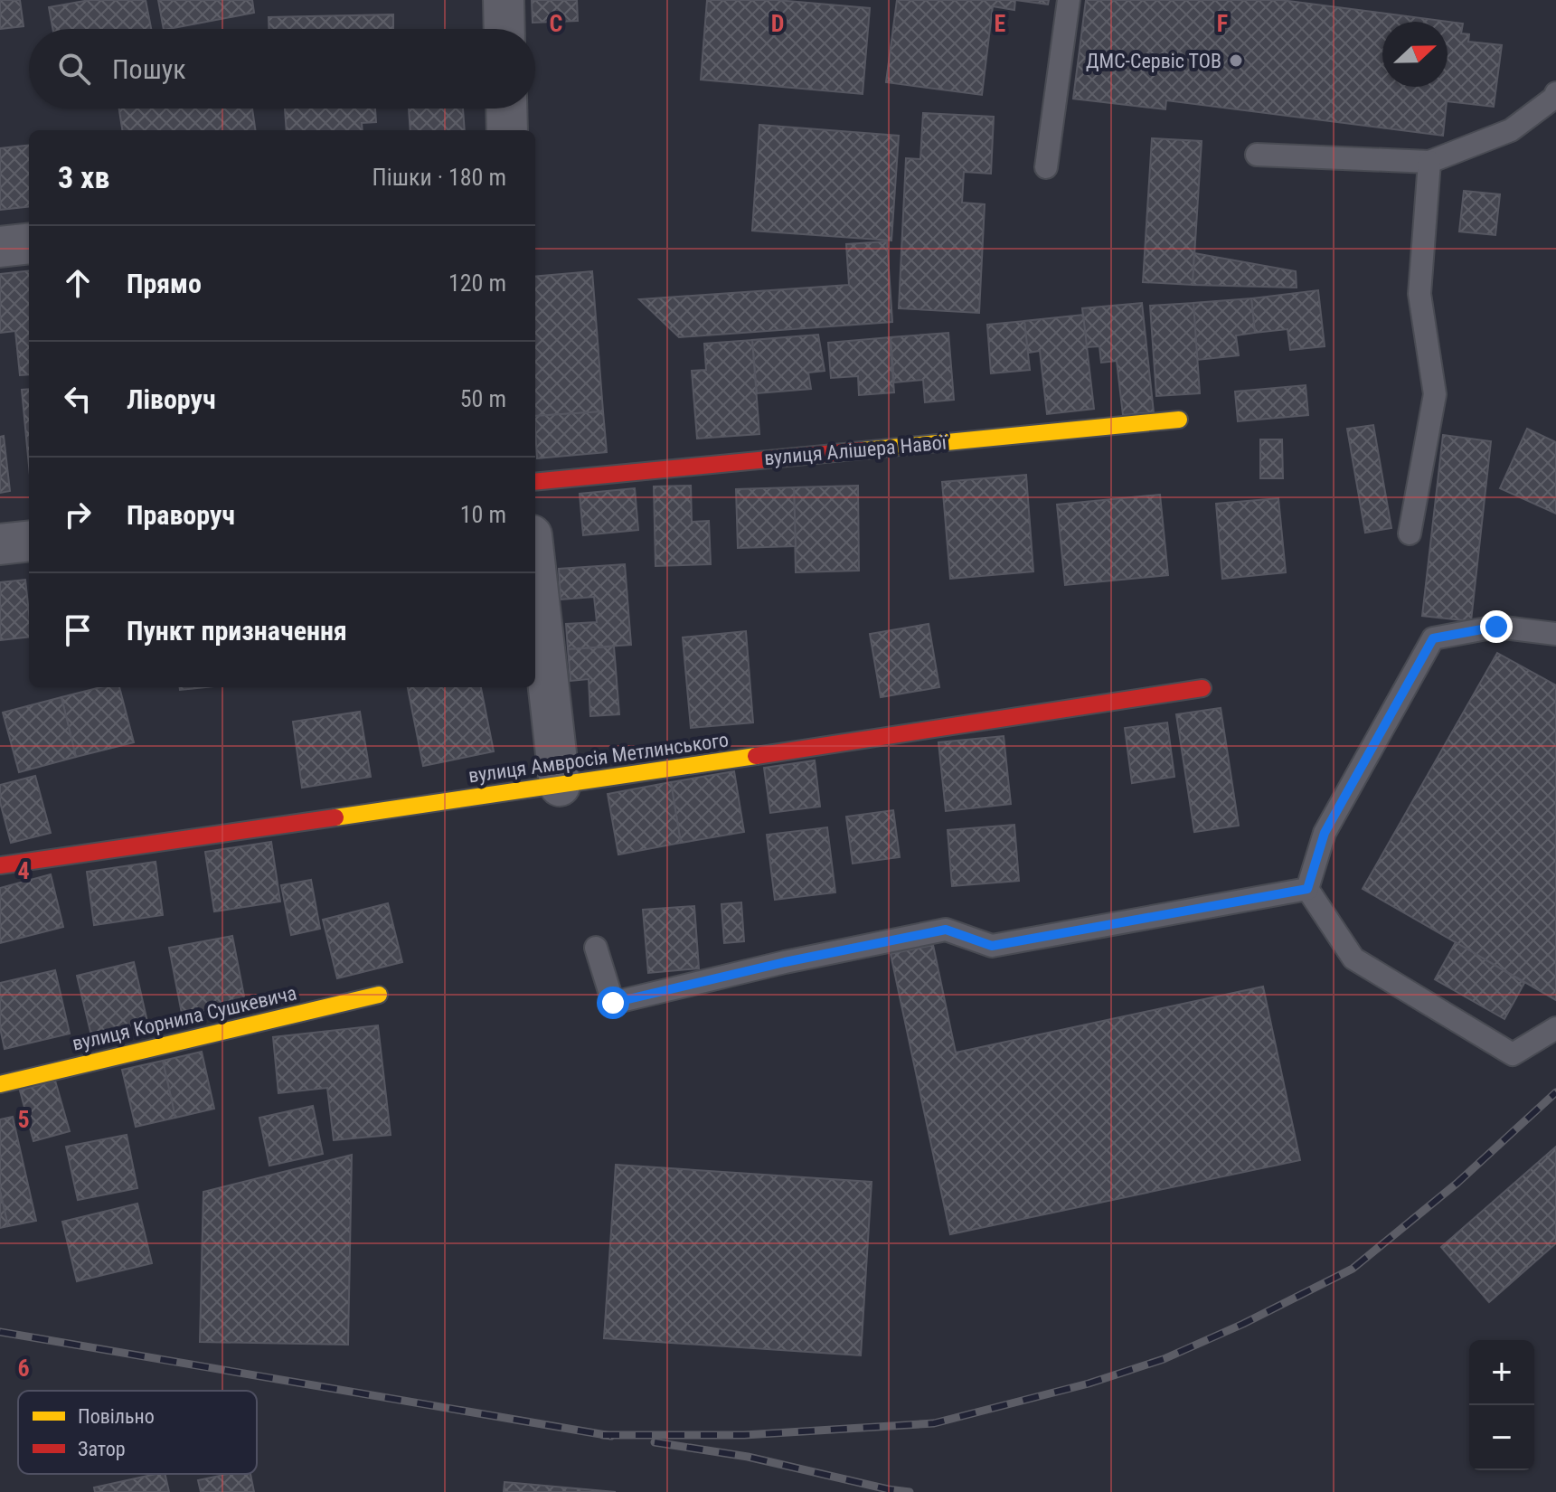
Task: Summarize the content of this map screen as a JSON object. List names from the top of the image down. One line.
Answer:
{"streets":{"street":["вулиця Алішера Навої","вулиця Амвросія Метлинського","вулиця Корнила Сушкевича"]},"places":["ДМС-Сервіс ТОВ"],"legend":["Повільно","Затор"],"north":"right","page":{"search":"Пошук","heading":["3 хв","Пішки · 180 m"],"list":[["Прямо","120 m"],["Ліворуч","50 m"],["Праворуч","10 m"],"Пункт призначення"],"map_buttons":["+","−"]},"grid":{"columns":["C","D","E","F"],"rows":["4","5","6"]}}
